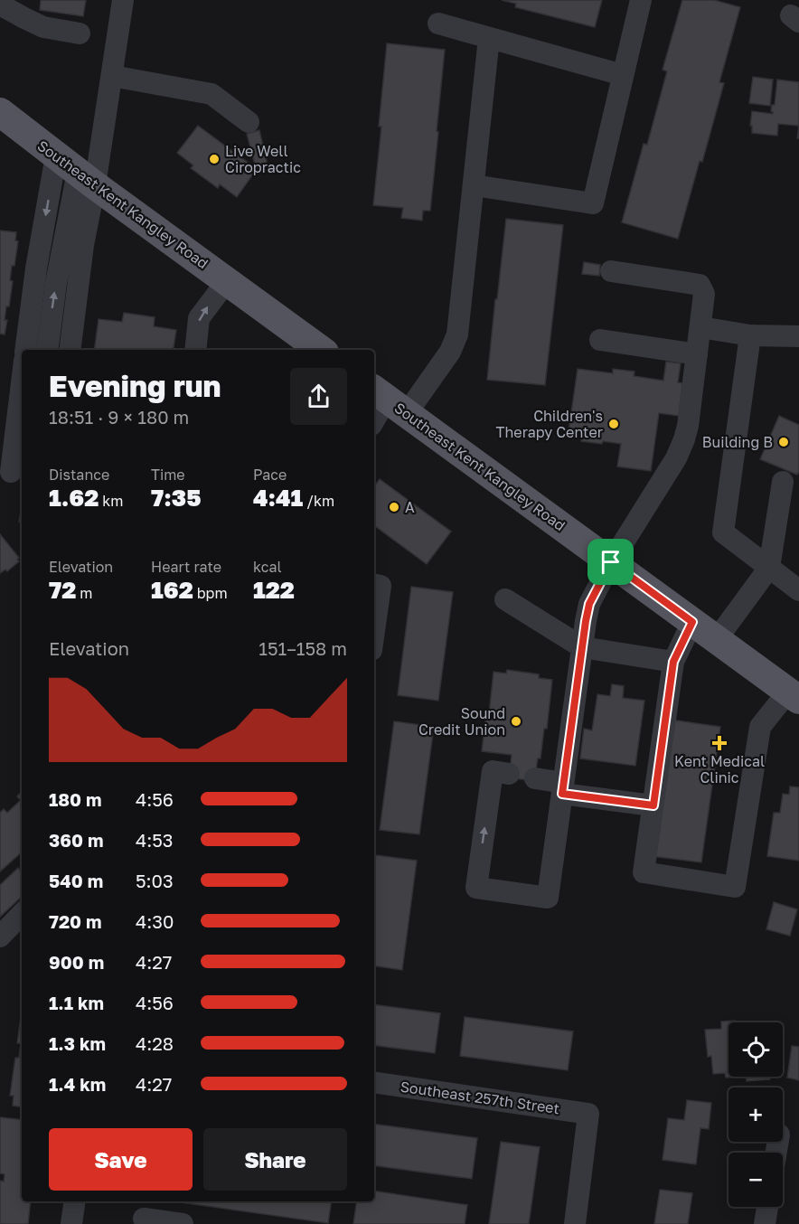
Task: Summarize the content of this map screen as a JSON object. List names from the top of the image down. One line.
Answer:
{"streets":{"main road":["Southeast Kent Kangley Road"],"street":["Southeast 257th Street"]},"places":{"other":["Live Well Ciropractic","Children's Therapy Center","Building B","A","Sound Credit Union"],"health":["Kent Medical Clinic"]},"page":{"heading":["Evening run","18:51 · 9 × 180 m"],"stats":[["Distance","1.62 km"],["Time","7:35"],["Pace","4:41 /km"],["Elevation","72 m"],["Heart rate","162 bpm"],["kcal","122"]],"chart":["Elevation","151–158 m"],"list":[{"name":"180 m","note":"4:56"},{"name":"360 m","note":"4:53"},{"name":"540 m","note":"5:03"},{"name":"720 m","note":"4:30"},{"name":"900 m","note":"4:27"},{"name":"1.1 km","note":"4:56"},{"name":"1.3 km","note":"4:28"},{"name":"1.4 km","note":"4:27"}],"map_buttons":["+","−"],"buttons":["Save","Share"]}}
